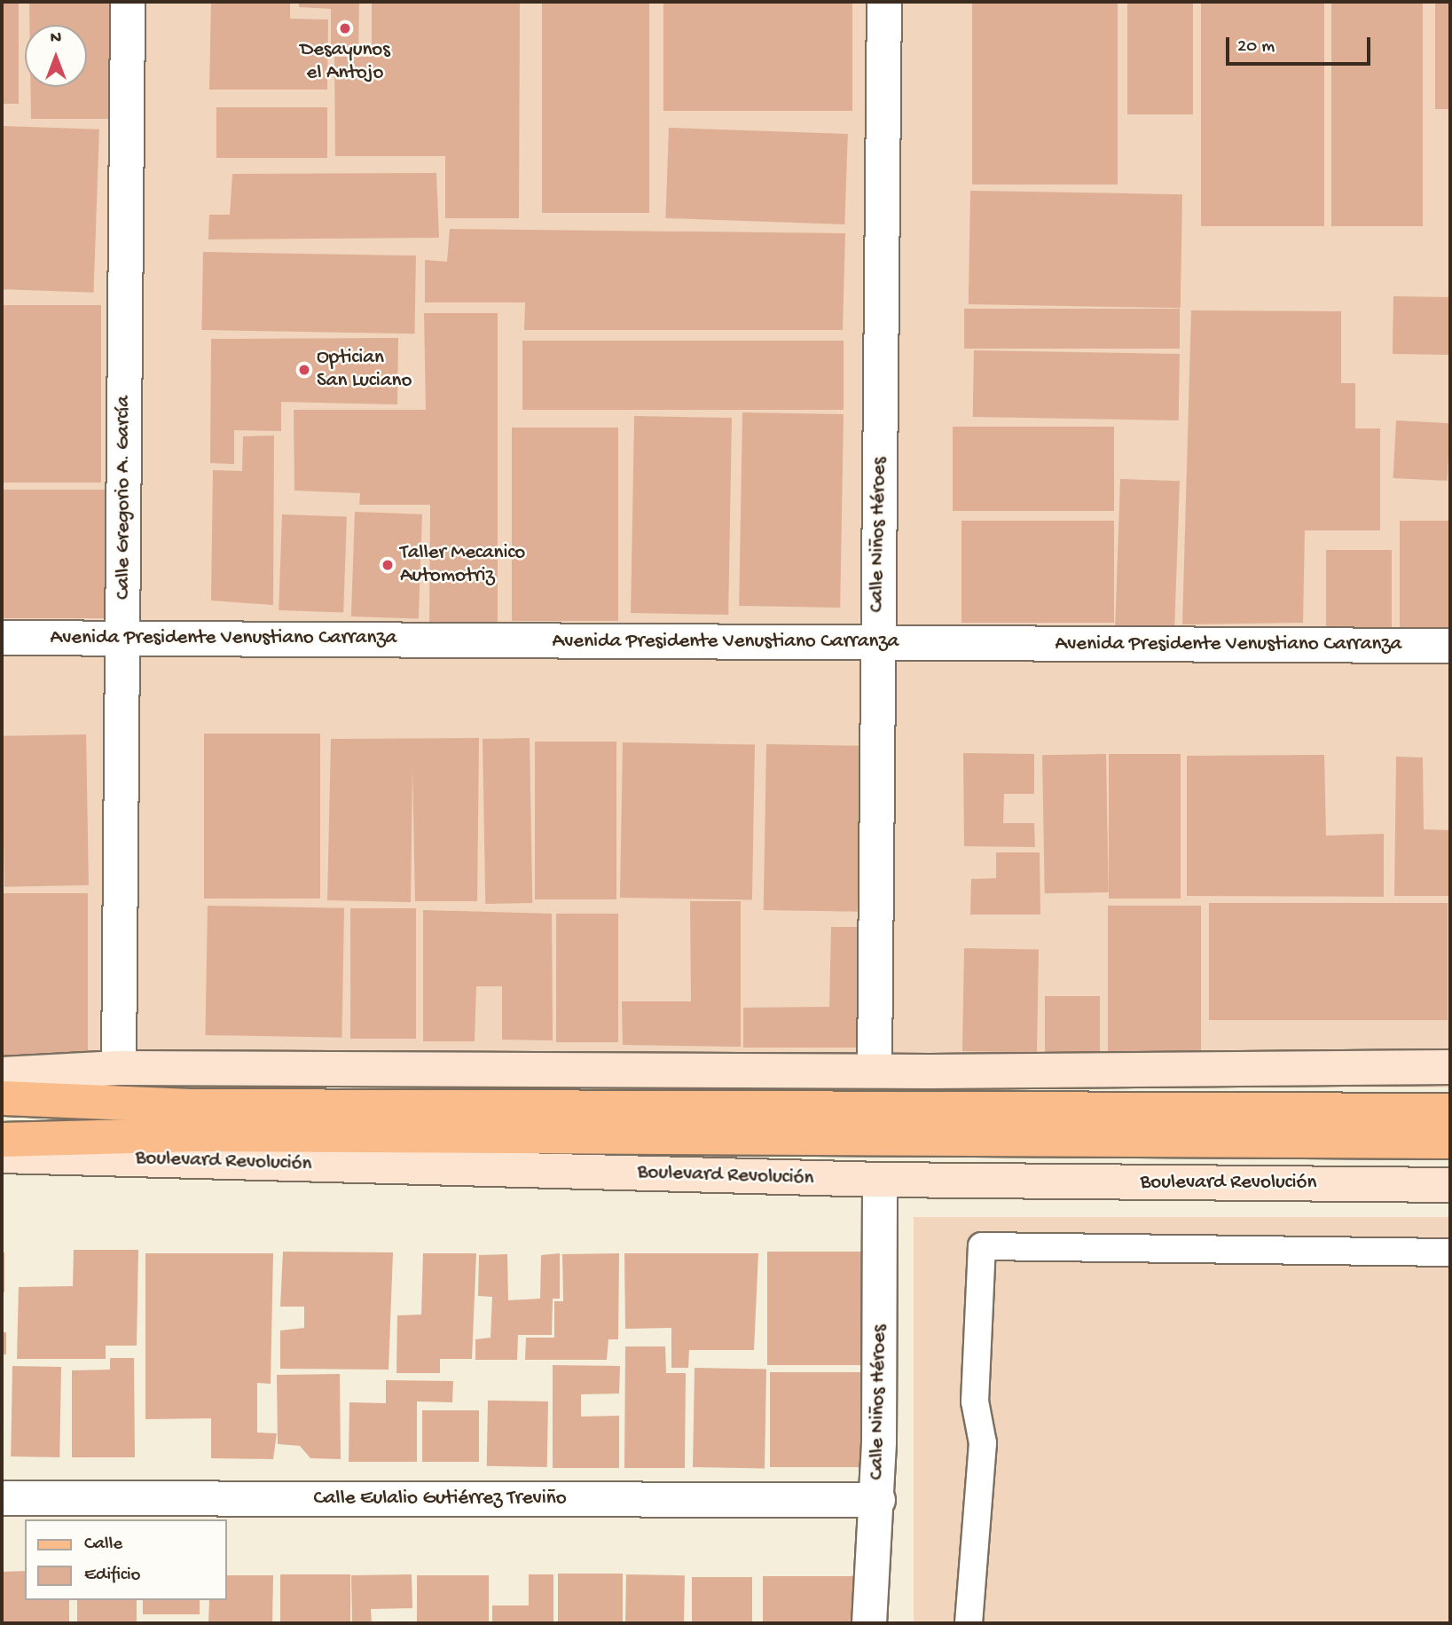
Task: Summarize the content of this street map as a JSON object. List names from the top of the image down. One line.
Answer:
{"streets":{"main road":["Boulevard Revolución"],"street":["Calle Gregorio A. García","Calle Niños Héroes","Avenida Presidente Venustiano Carranza","Calle Eulalio Gutiérrez Treviño"]},"crossings":[["Calle Gregorio A. García","Avenida Presidente Venustiano Carranza"],["Calle Niños Héroes","Avenida Presidente Venustiano Carranza"],["Calle Niños Héroes","Boulevard Revolución"],["Calle Niños Héroes","Calle Eulalio Gutiérrez Treviño"]],"places":["Desayunos el Antojo","Optician San Luciano","Taller Mecanico Automotriz"],"legend":["Calle","Edificio"],"scale_bar":"20 m","north":"top"}
